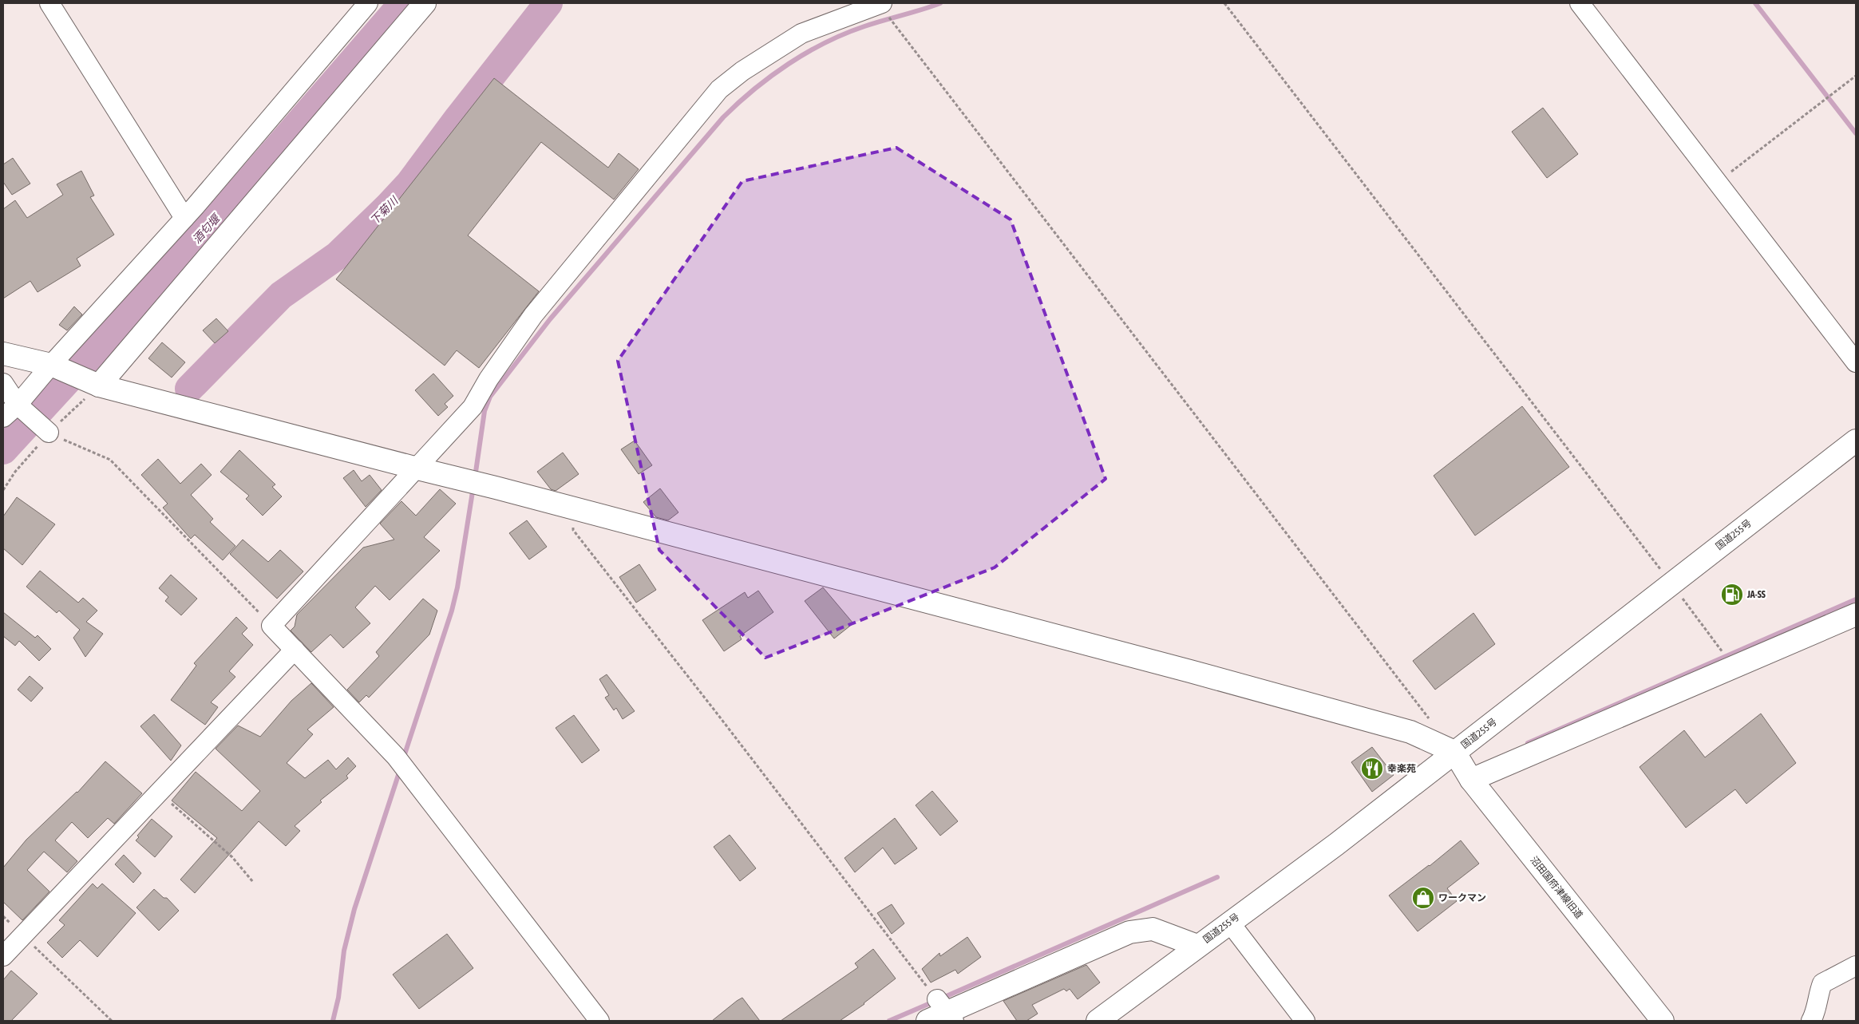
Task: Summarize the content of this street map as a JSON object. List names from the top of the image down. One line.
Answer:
{"streets":{"main road":["国道255号","沼田国府津線旧道"]},"crossings":[["国道255号","沼田国府津線旧道"]],"water":["下菊川","酒匂堰"],"places":{"fuel station":["JA-SS"],"restaurant":["幸楽苑"],"shop":["ワークマン"]}}
